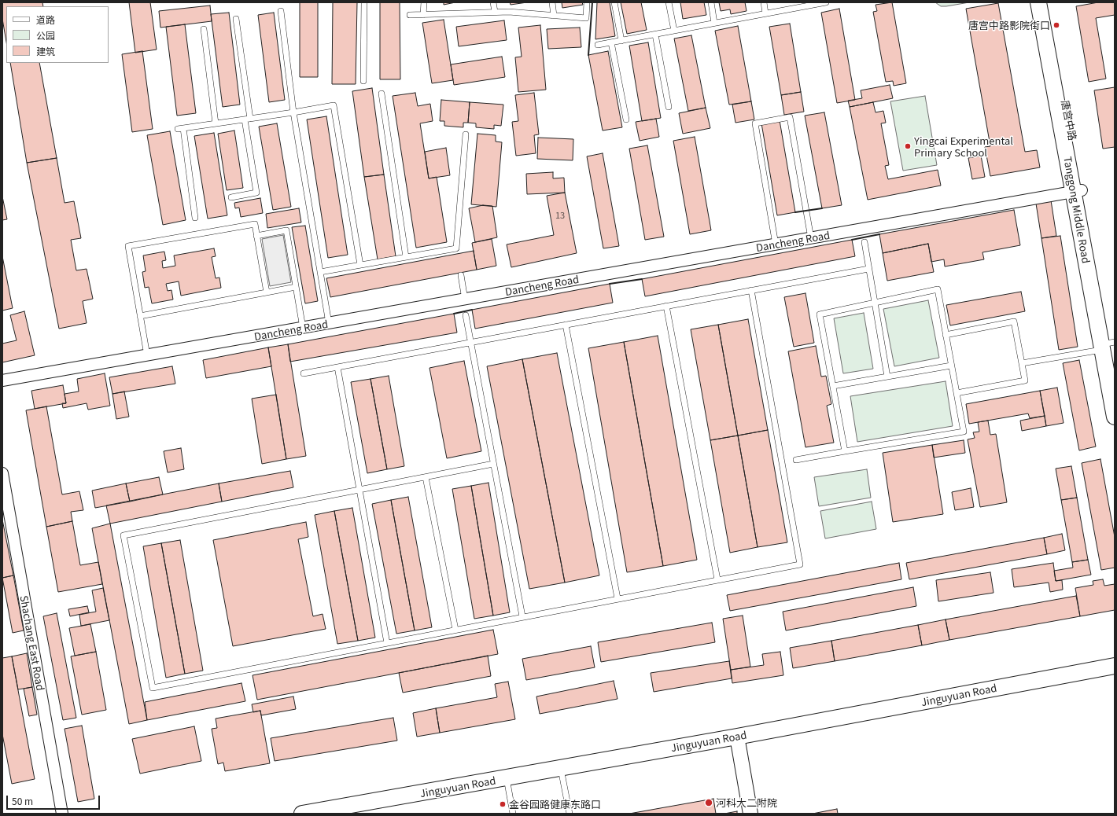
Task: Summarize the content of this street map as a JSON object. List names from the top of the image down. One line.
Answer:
{"streets":{"main road":["唐宫中路","Tanggong Middle Road","Jinguyuan Road"],"street":["Dancheng Road","Shachang East Road"]},"crossings":[["唐宫中路","Tanggong Middle Road"],["唐宫中路","Dancheng Road"],["Tanggong Middle Road","Dancheng Road"]],"places":["唐宫中路影院街口","Yingcai Experimental Primary School","河科大二附院","金谷园路健康东路口"],"house_numbers":["13"],"legend":["道路","公园","建筑"],"scale_bar":"50 m"}
